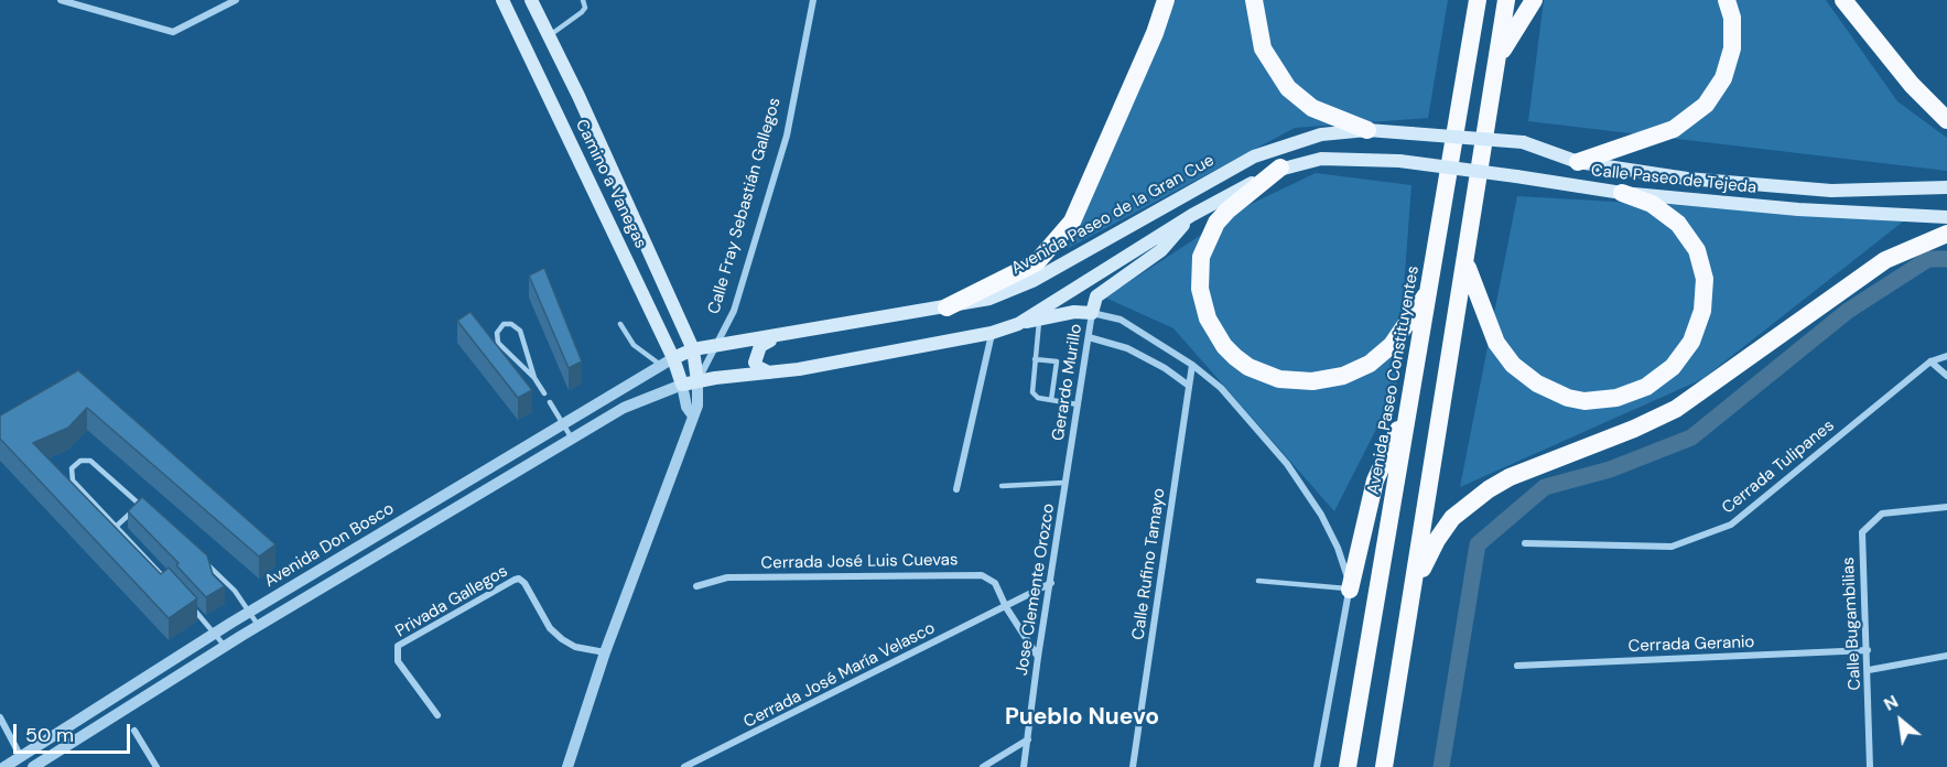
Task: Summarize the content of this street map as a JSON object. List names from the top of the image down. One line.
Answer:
{"streets":{"highway":["Avenida Paseo Constituyentes"],"main road":["Calle Paseo de Tejeda","Camino a Vanegas","Avenida Paseo de la Gran Cue"],"street":["Calle Fray Sebastián Gallegos","Gerardo Murillo","Cerrada Tulipanes","Avenida Don Bosco","Cerrada José Luis Cuevas","Calle Rufino Tamayo","Jose Clemente Orozco","Privada Gallegos","Calle Bugambilias","Cerrada Geranio","Cerrada José María Velasco"]},"crossings":[["Calle Paseo de Tejeda","Avenida Paseo de la Gran Cue"],["Camino a Vanegas","Calle Fray Sebastián Gallegos"],["Camino a Vanegas","Avenida Paseo de la Gran Cue"],["Camino a Vanegas","Avenida Don Bosco"],["Calle Fray Sebastián Gallegos","Avenida Paseo de la Gran Cue"],["Calle Fray Sebastián Gallegos","Privada Gallegos"],["Avenida Paseo de la Gran Cue","Avenida Don Bosco"],["Gerardo Murillo","Jose Clemente Orozco"],["Cerrada José Luis Cuevas","Cerrada José María Velasco"],["Jose Clemente Orozco","Cerrada José María Velasco"],["Calle Bugambilias","Cerrada Geranio"]],"districts":["Pueblo Nuevo"],"scale_bar":"50 m","north":"top left"}
